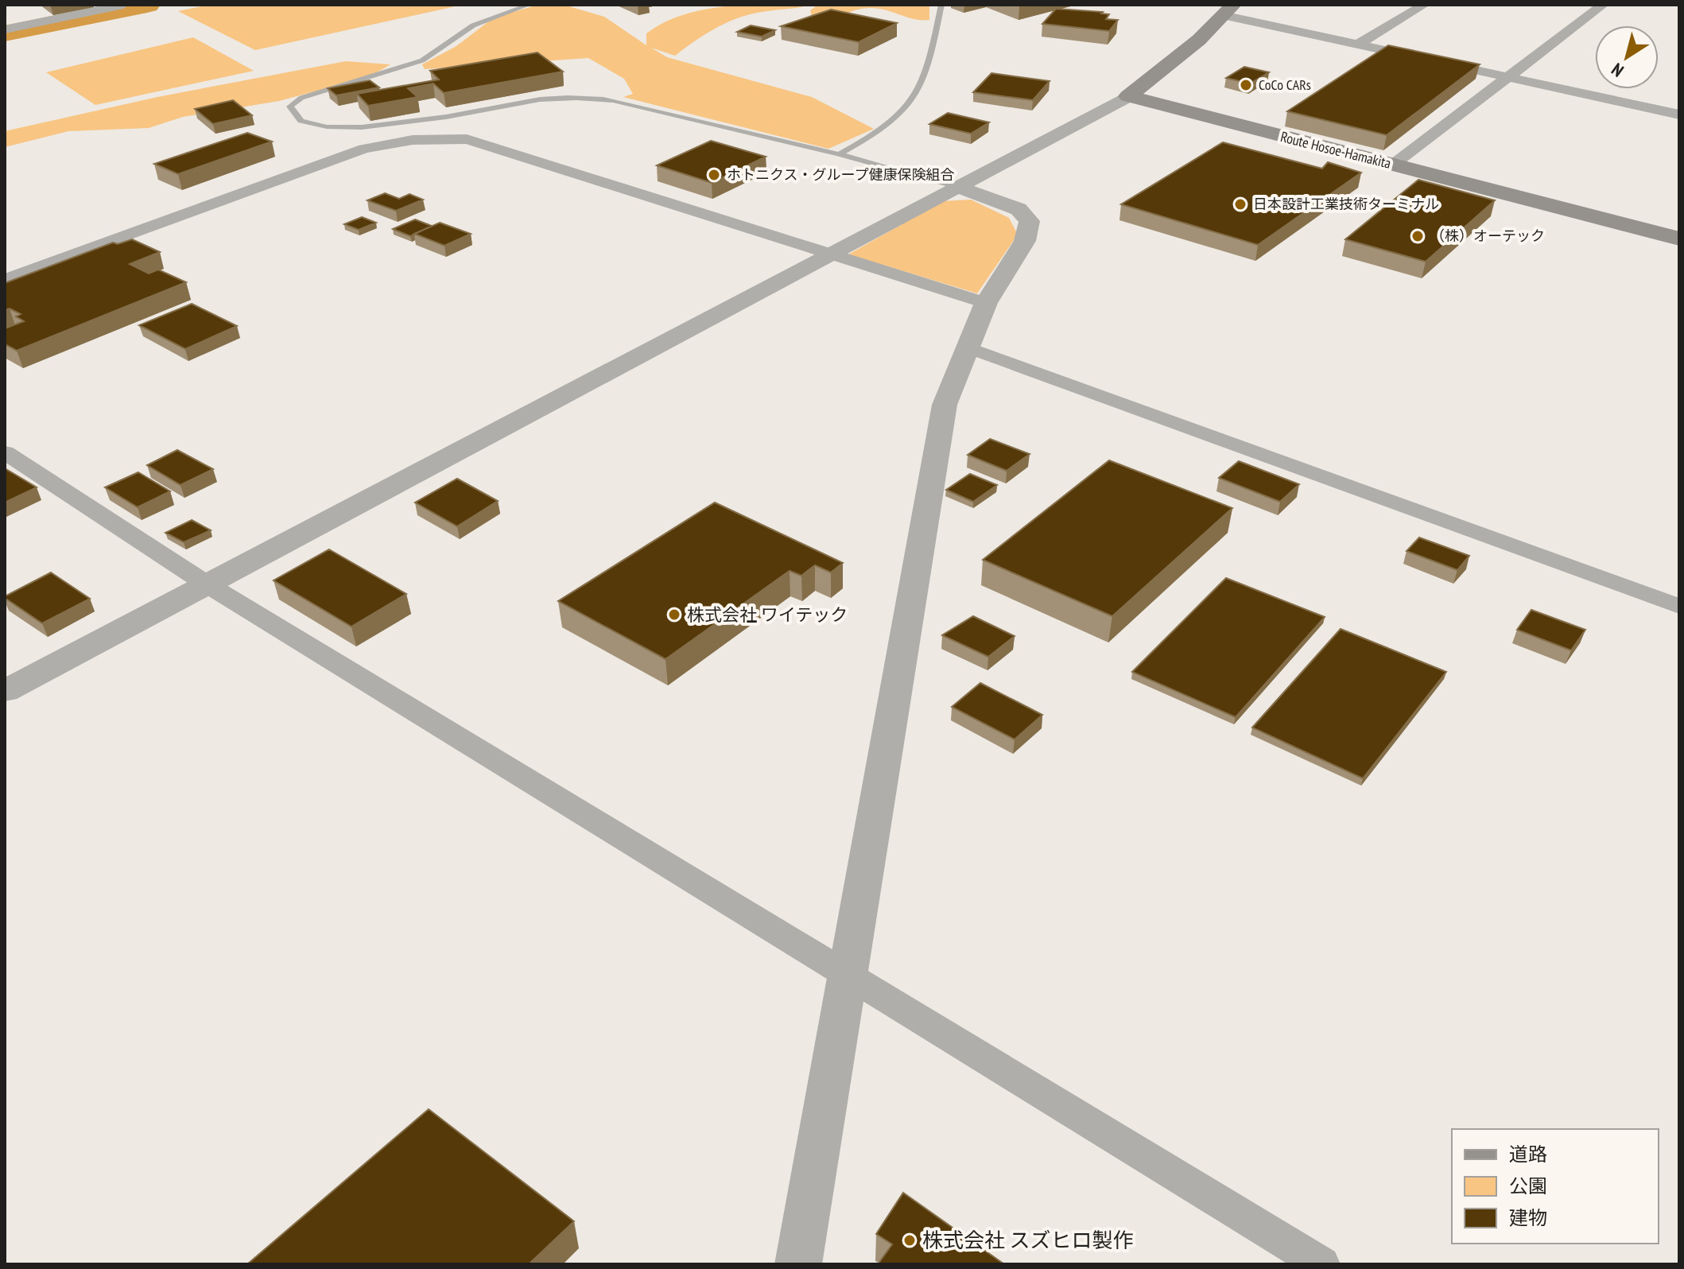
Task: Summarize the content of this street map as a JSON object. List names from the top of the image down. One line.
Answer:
{"streets":{"main road":["Route Hosoe-Hamakita"]},"places":["CoCo CARs","ホトニクス・グループ健康保険組合","日本設計工業技術ターミナル","（株）オーテック","株式会社 ワイテック","株式会社 スズヒロ製作"],"legend":["道路","公園","建物"],"north":"bottom left"}
